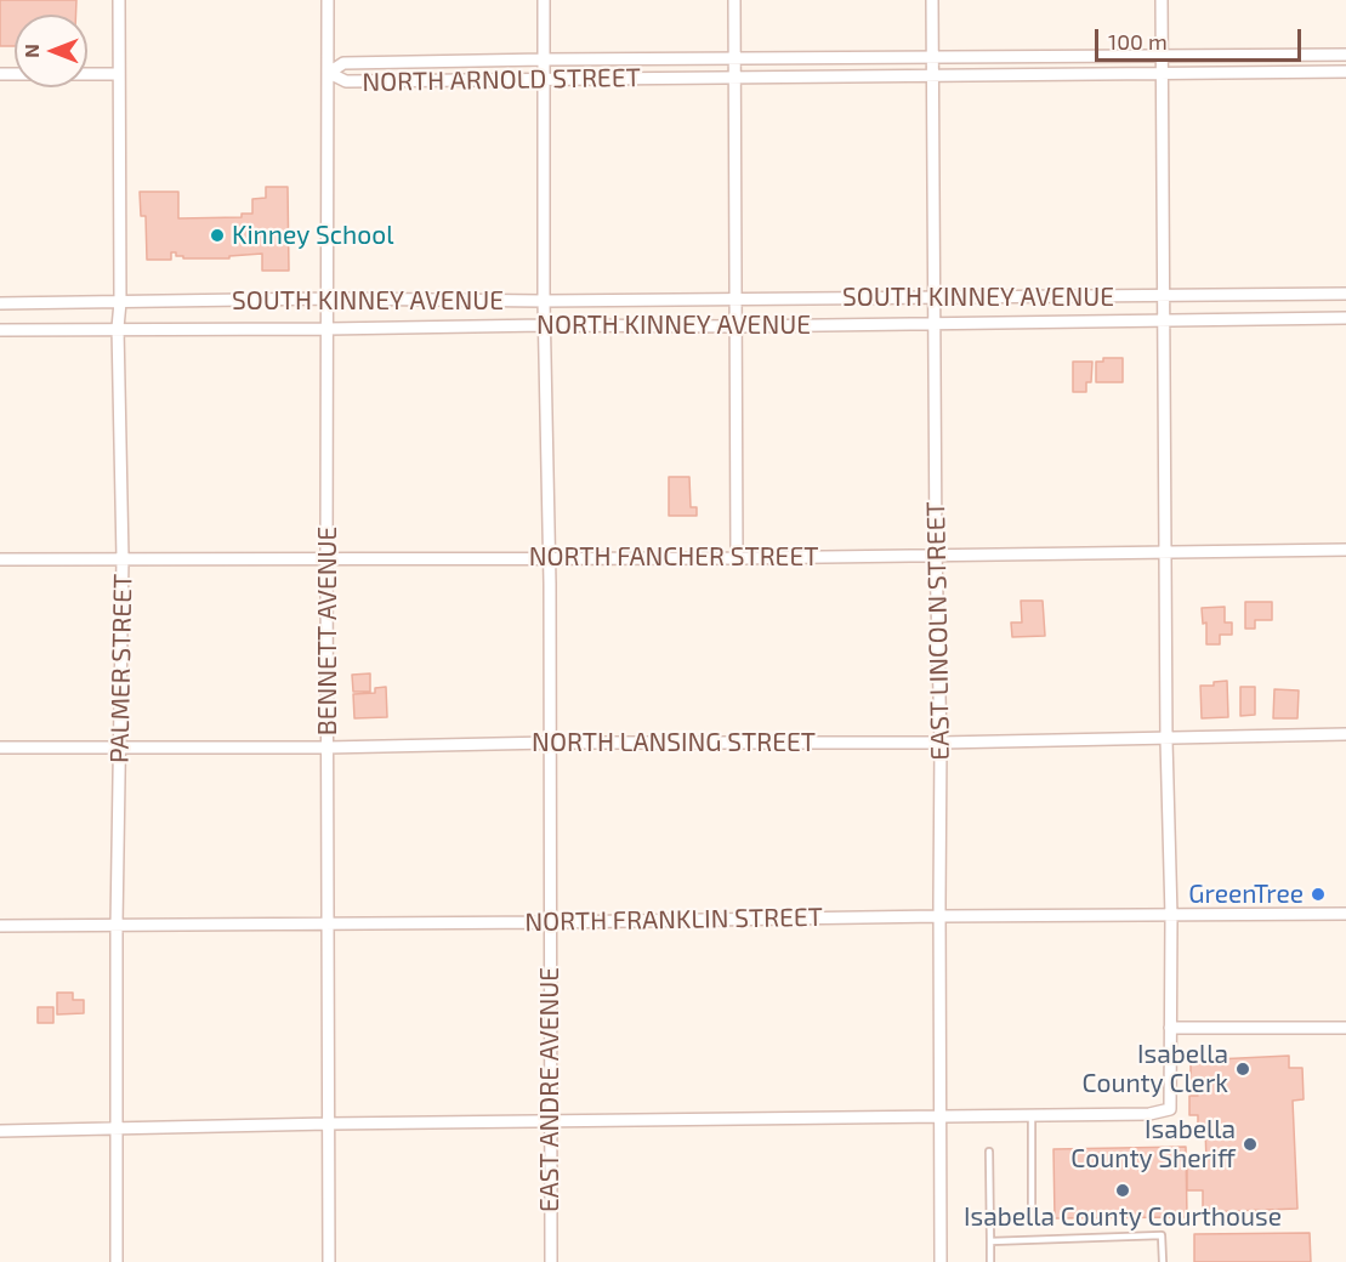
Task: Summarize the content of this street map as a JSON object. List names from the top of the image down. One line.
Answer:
{"streets":{"street":["NORTH ARNOLD STREET","SOUTH KINNEY AVENUE","NORTH KINNEY AVENUE","NORTH FANCHER STREET","BENNETT AVENUE","EAST LINCOLN STREET","PALMER STREET","NORTH LANSING STREET","NORTH FRANKLIN STREET","EAST ANDRE AVENUE"]},"crossings":[["NORTH ARNOLD STREET","BENNETT AVENUE"],["NORTH ARNOLD STREET","EAST LINCOLN STREET"],["NORTH ARNOLD STREET","EAST ANDRE AVENUE"],["SOUTH KINNEY AVENUE","BENNETT AVENUE"],["SOUTH KINNEY AVENUE","EAST LINCOLN STREET"],["SOUTH KINNEY AVENUE","PALMER STREET"],["SOUTH KINNEY AVENUE","EAST ANDRE AVENUE"],["NORTH KINNEY AVENUE","BENNETT AVENUE"],["NORTH KINNEY AVENUE","EAST LINCOLN STREET"],["NORTH KINNEY AVENUE","PALMER STREET"],["NORTH KINNEY AVENUE","EAST ANDRE AVENUE"],["NORTH FANCHER STREET","BENNETT AVENUE"],["NORTH FANCHER STREET","EAST LINCOLN STREET"],["NORTH FANCHER STREET","PALMER STREET"],["NORTH FANCHER STREET","EAST ANDRE AVENUE"],["BENNETT AVENUE","NORTH LANSING STREET"],["BENNETT AVENUE","NORTH FRANKLIN STREET"],["EAST LINCOLN STREET","NORTH LANSING STREET"],["EAST LINCOLN STREET","NORTH FRANKLIN STREET"],["PALMER STREET","NORTH LANSING STREET"],["PALMER STREET","NORTH FRANKLIN STREET"],["NORTH LANSING STREET","EAST ANDRE AVENUE"],["NORTH FRANKLIN STREET","EAST ANDRE AVENUE"]],"places":["Kinney School","GreenTree","Isabella County Clerk","Isabella County Sheriff","Isabella County Courthouse"],"scale_bar":"100 m","north":"left"}
